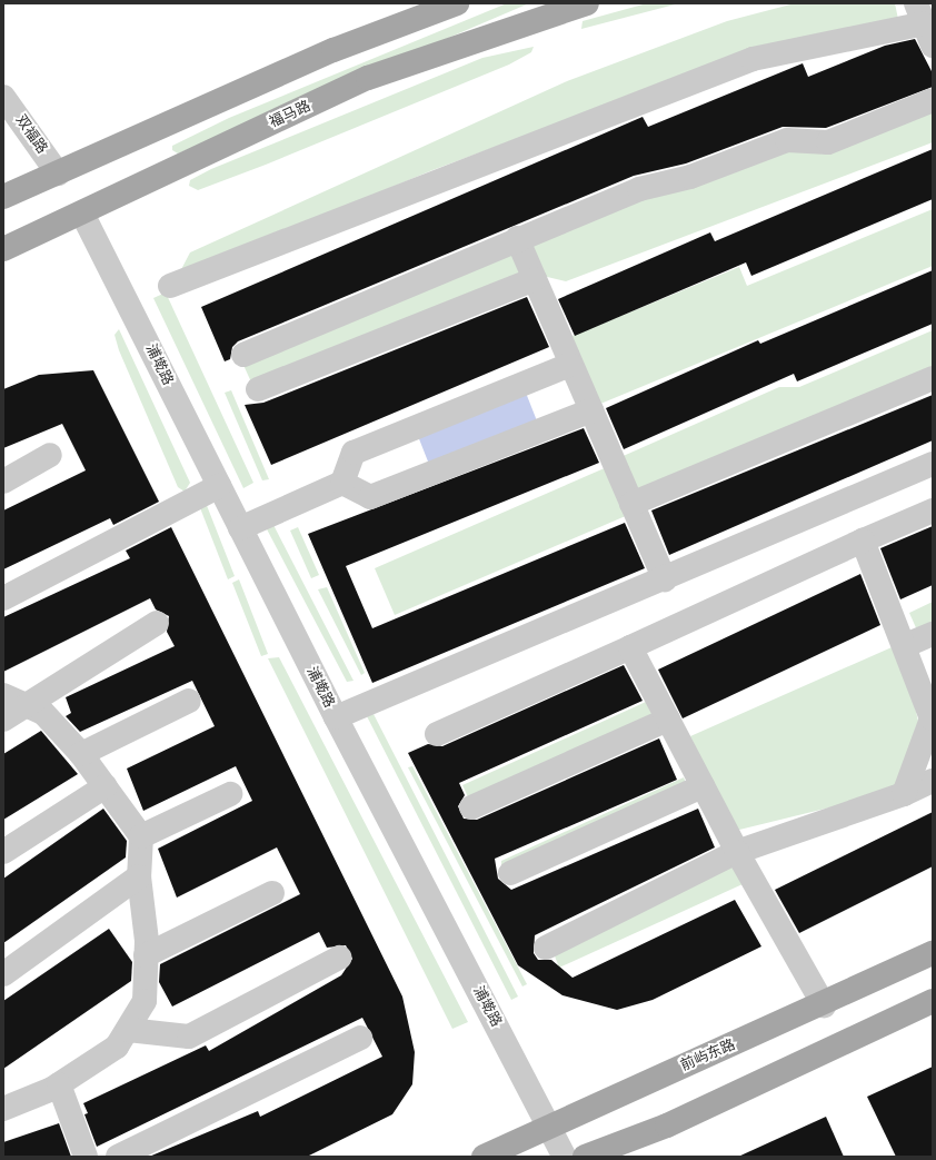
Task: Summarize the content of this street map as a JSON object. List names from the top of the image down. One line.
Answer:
{"streets":{"main road":["福马路","前屿东路"],"street":["双福路","浦墘路"]},"crossings":[["福马路","浦墘路"],["浦墘路","前屿东路"]]}
